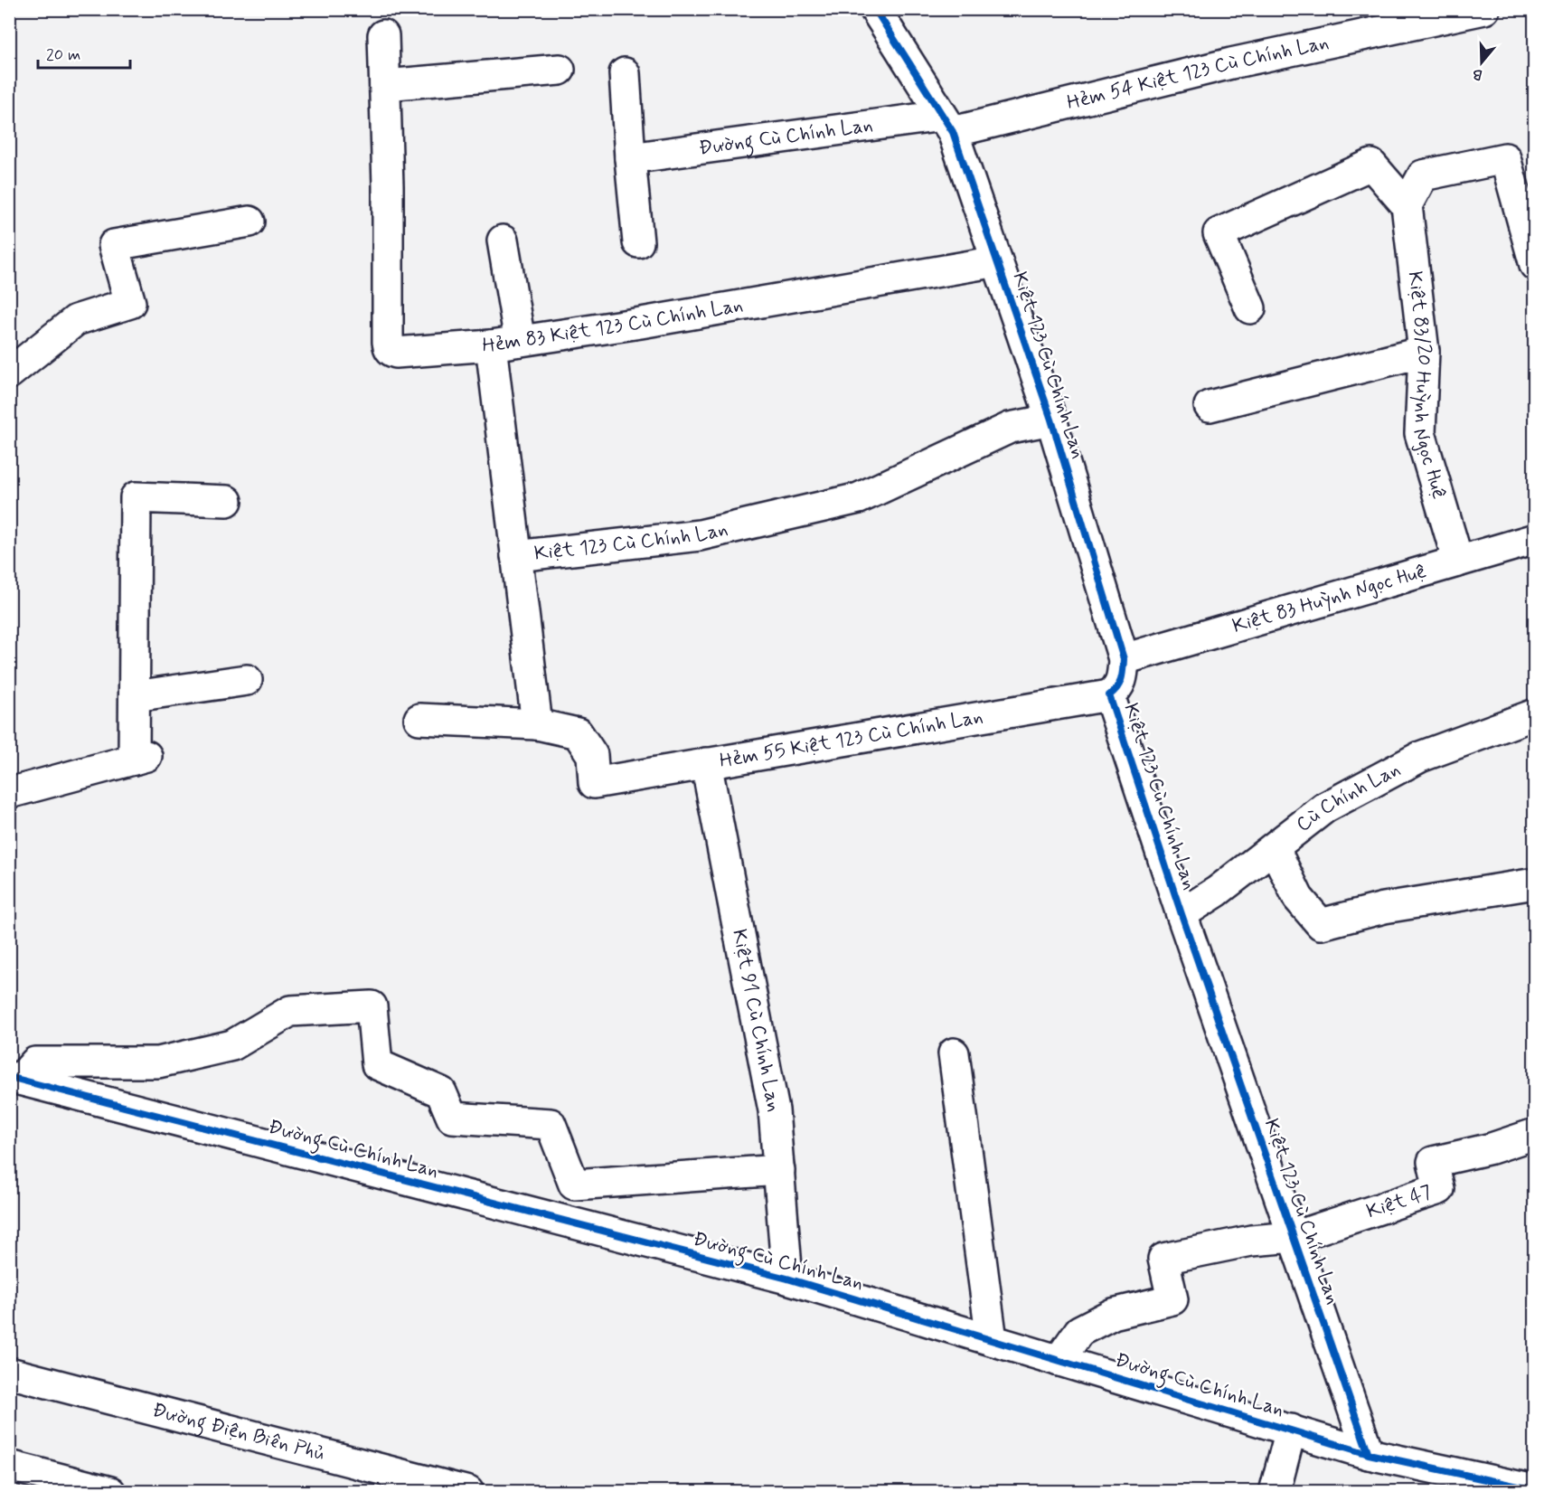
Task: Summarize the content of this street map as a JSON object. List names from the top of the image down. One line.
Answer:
{"streets":{"street":["Hẻm 54 Kiệt 123 Cù Chính Lan","Đường Cù Chính Lan","Hẻm 83 Kiệt 123 Cù Chính Lan","Kiệt 123 Cù Chính Lan","Kiệt 83/20 Huỳnh Ngọc Huệ","Kiệt 83 Huỳnh Ngọc Huệ","Hẻm 55 Kiệt 123 Cù Chính Lan","Cù Chính Lan","Kiệt 91 Cù Chính Lan","Kiệt 47","Đường Điện Biên Phủ"]},"crossings":[["Hẻm 54 Kiệt 123 Cù Chính Lan","Đường Cù Chính Lan"],["Hẻm 54 Kiệt 123 Cù Chính Lan","Kiệt 123 Cù Chính Lan"],["Đường Cù Chính Lan","Kiệt 123 Cù Chính Lan"],["Đường Cù Chính Lan","Kiệt 91 Cù Chính Lan"],["Hẻm 83 Kiệt 123 Cù Chính Lan","Kiệt 123 Cù Chính Lan"],["Kiệt 123 Cù Chính Lan","Kiệt 83 Huỳnh Ngọc Huệ"],["Kiệt 123 Cù Chính Lan","Hẻm 55 Kiệt 123 Cù Chính Lan"],["Kiệt 123 Cù Chính Lan","Cù Chính Lan"],["Kiệt 123 Cù Chính Lan","Kiệt 47"],["Kiệt 83/20 Huỳnh Ngọc Huệ","Kiệt 83 Huỳnh Ngọc Huệ"],["Hẻm 55 Kiệt 123 Cù Chính Lan","Kiệt 91 Cù Chính Lan"]],"scale_bar":"20 m","north":"bottom"}
